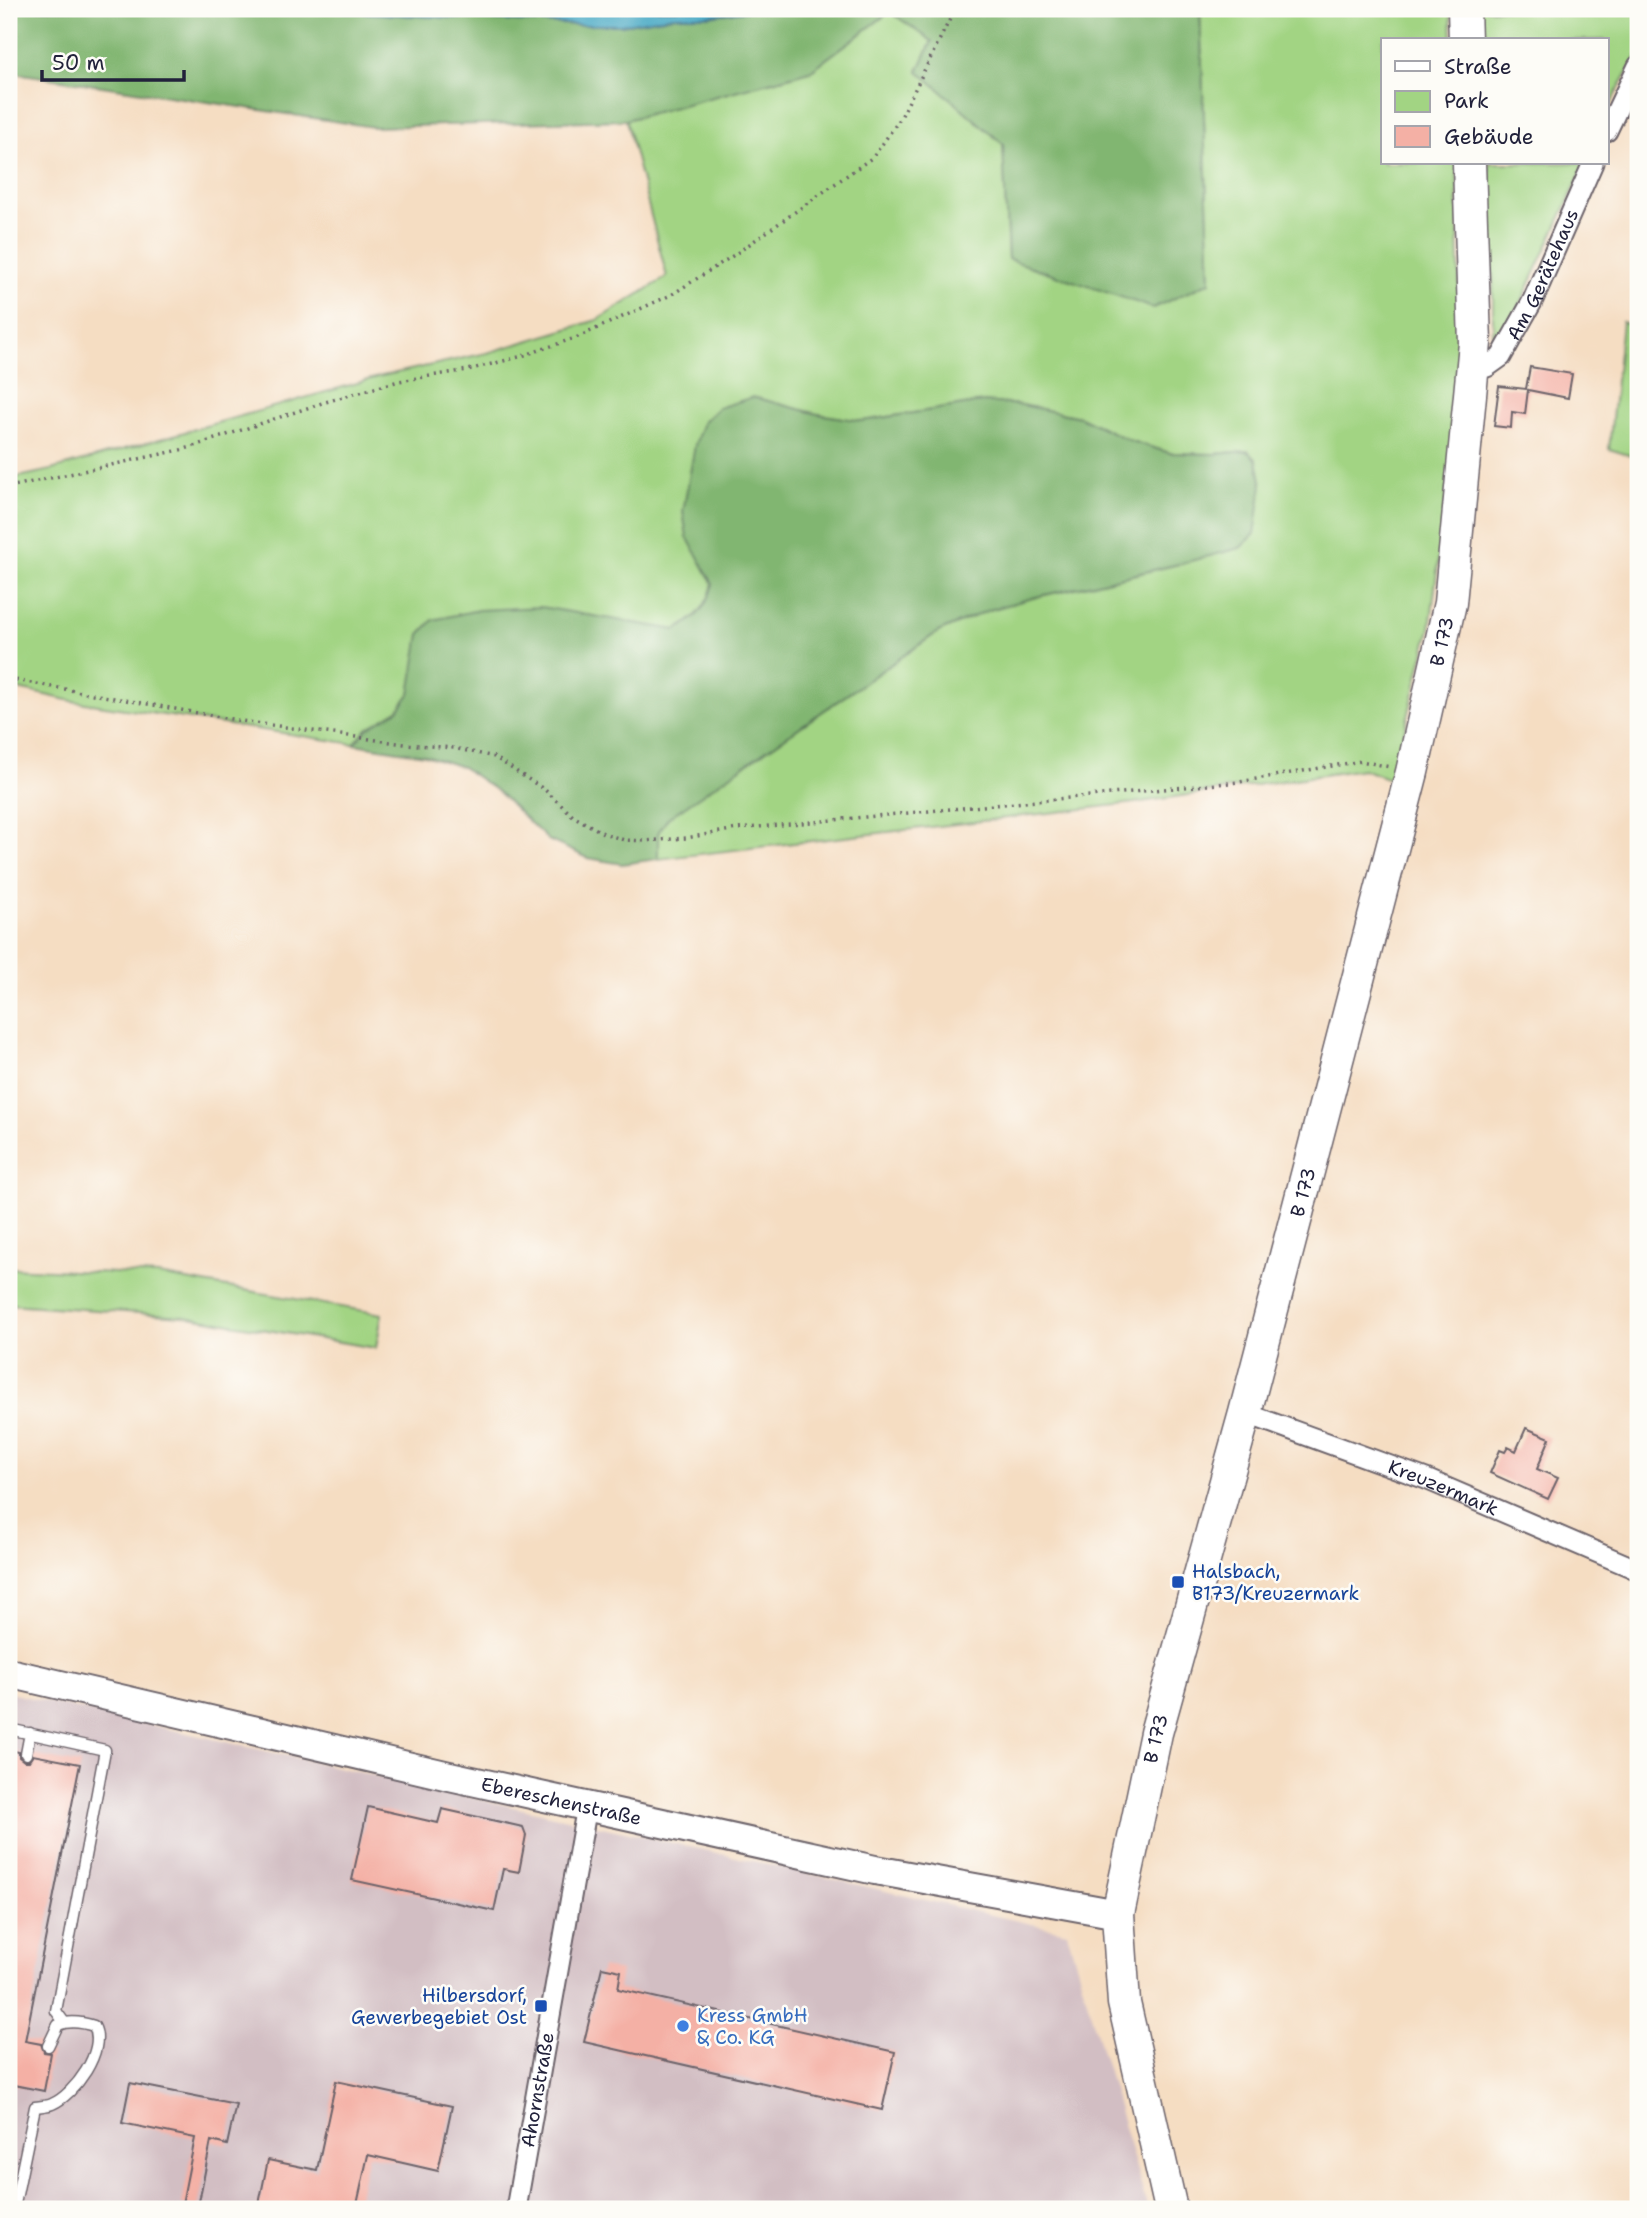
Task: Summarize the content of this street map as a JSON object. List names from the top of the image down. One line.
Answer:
{"streets":{"main road":["B 173"],"street":["Am Gerätehaus","Kreuzermark","Ebereschenstraße","Ahornstraße"]},"crossings":[["Am Gerätehaus","B 173"],["B 173","Kreuzermark"],["B 173","Ebereschenstraße"],["Ebereschenstraße","Ahornstraße"]],"places":{"transit":["Halsbach, B173/Kreuzermark","Hilbersdorf, Gewerbegebiet Ost"],"other":["Kress GmbH & Co. KG"]},"legend":["Straße","Park","Gebäude"],"scale_bar":"50 m"}
